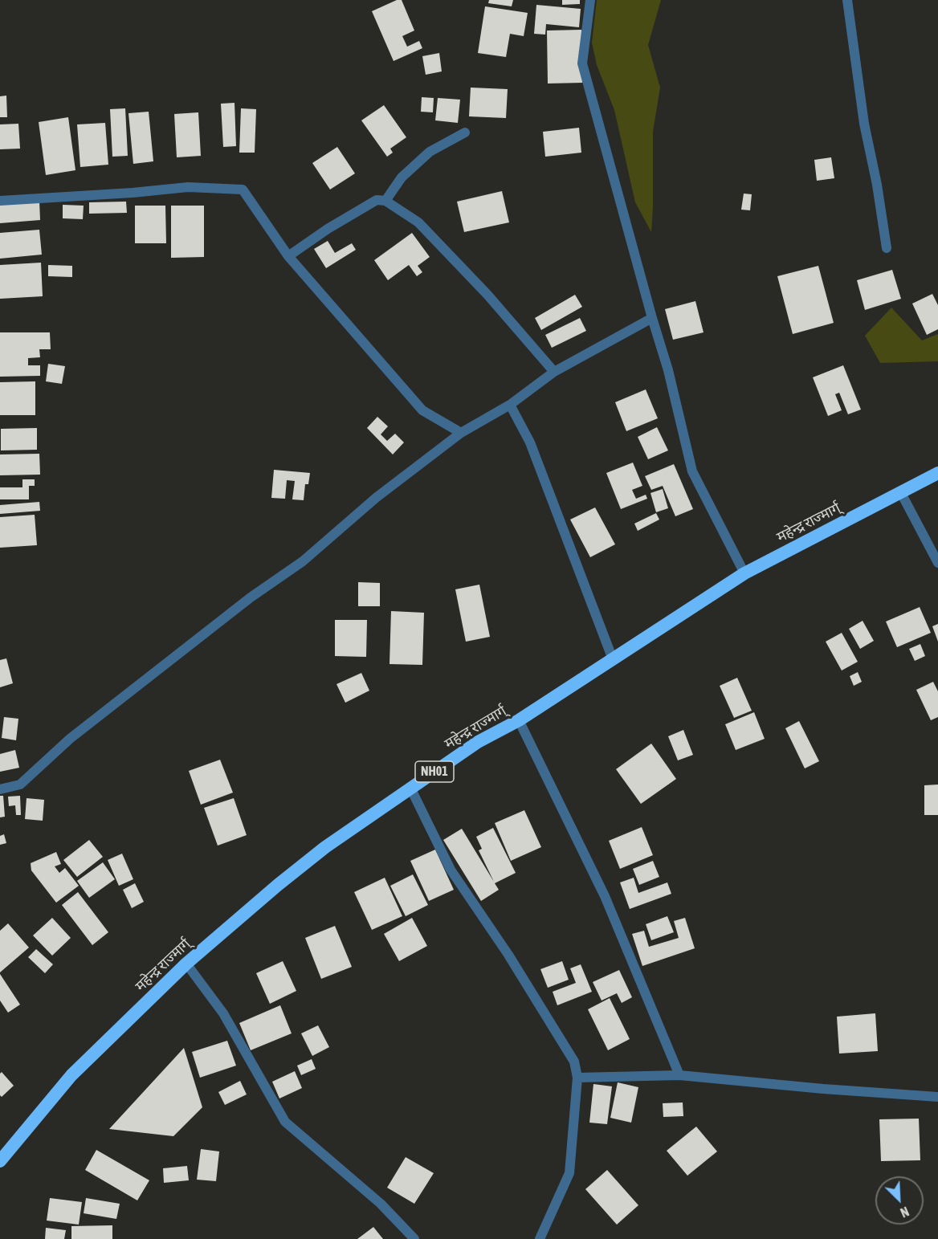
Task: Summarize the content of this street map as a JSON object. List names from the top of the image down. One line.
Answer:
{"streets":{"highway":["महेन्द्र राज्मार्ग्","NH01"]},"north":"bottom right"}
